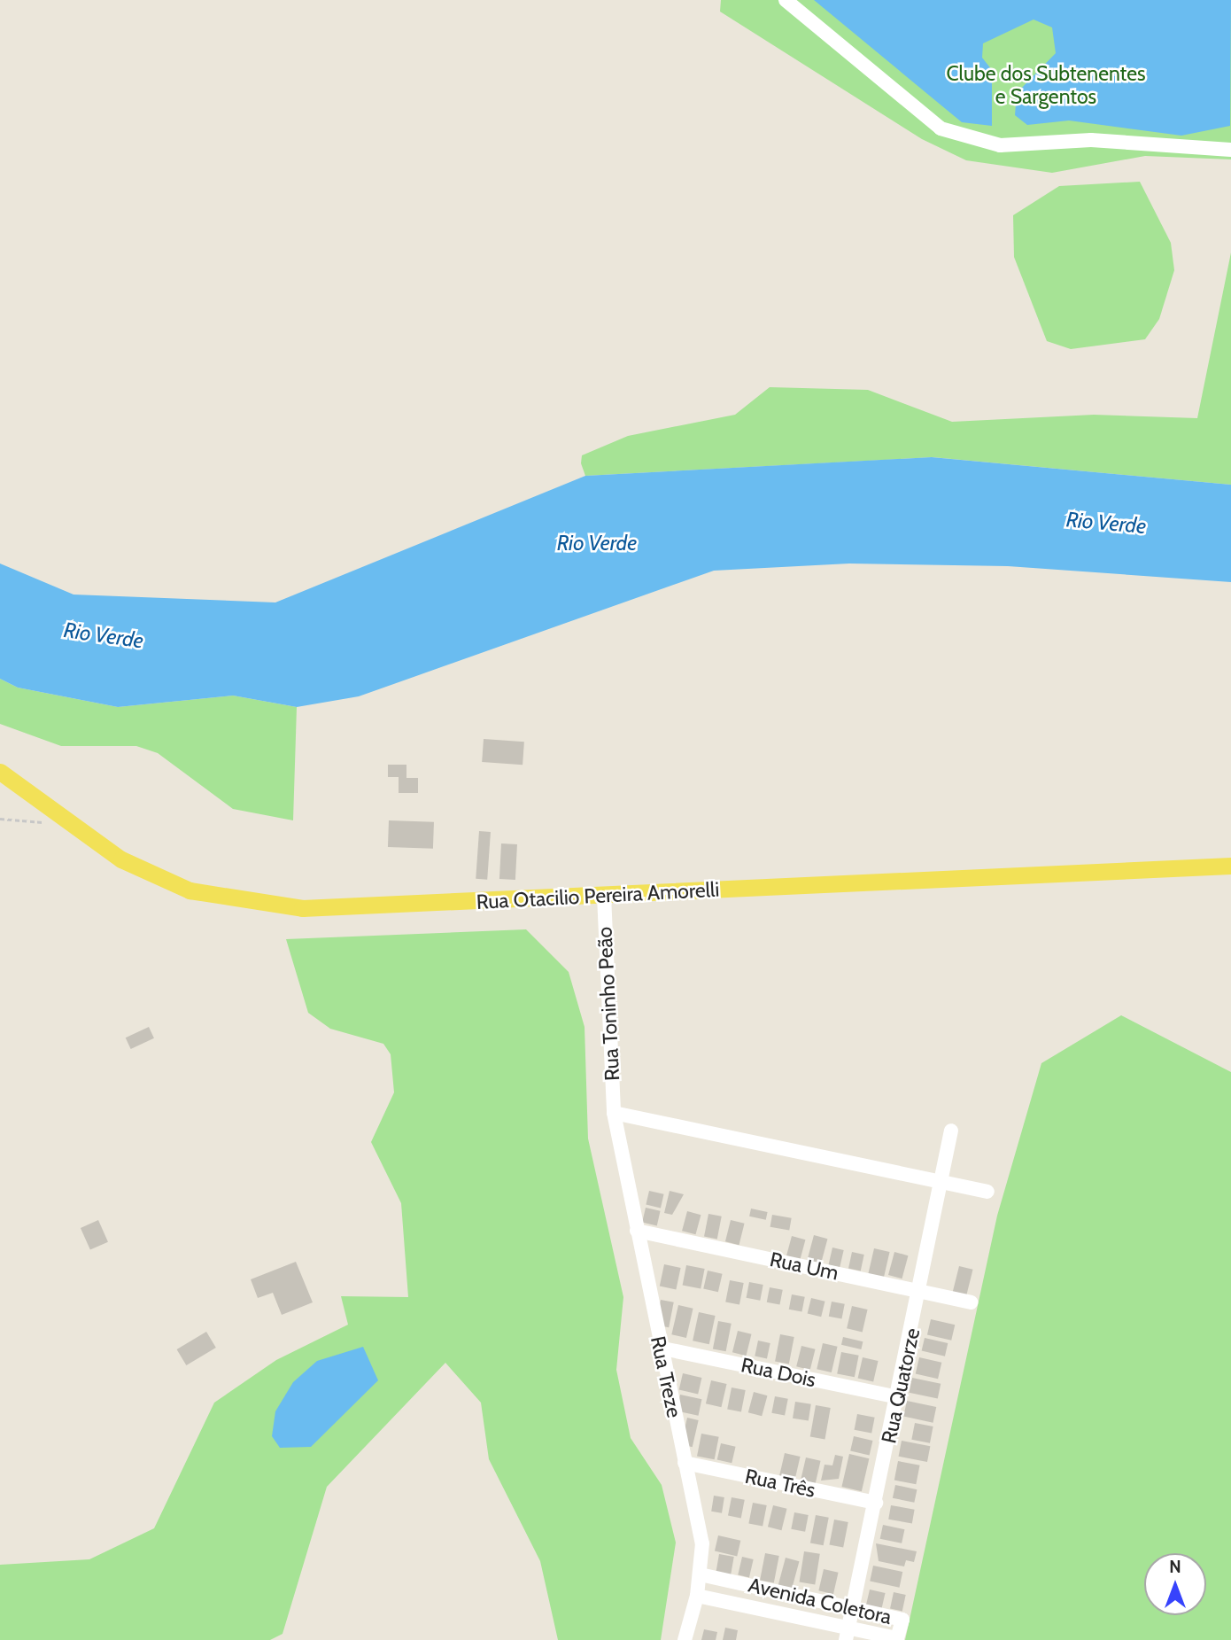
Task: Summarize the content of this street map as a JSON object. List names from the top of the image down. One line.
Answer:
{"streets":{"main road":["Rua Otacilio Pereira Amorelli"],"street":["Rua Toninho Peão","Rua Um","Rua Dois","Rua Treze","Rua Quatorze","Rua Três","Avenida Coletora"]},"crossings":[["Rua Otacilio Pereira Amorelli","Rua Toninho Peão"],["Rua Toninho Peão","Rua Treze"],["Rua Um","Rua Treze"],["Rua Um","Rua Quatorze"],["Rua Dois","Rua Treze"],["Rua Dois","Rua Quatorze"],["Rua Treze","Rua Três"],["Rua Treze","Avenida Coletora"],["Rua Quatorze","Rua Três"],["Rua Quatorze","Avenida Coletora"]],"water":["Rio Verde"],"parks":["Clube dos Subtenentes e Sargentos"],"north":"top"}
